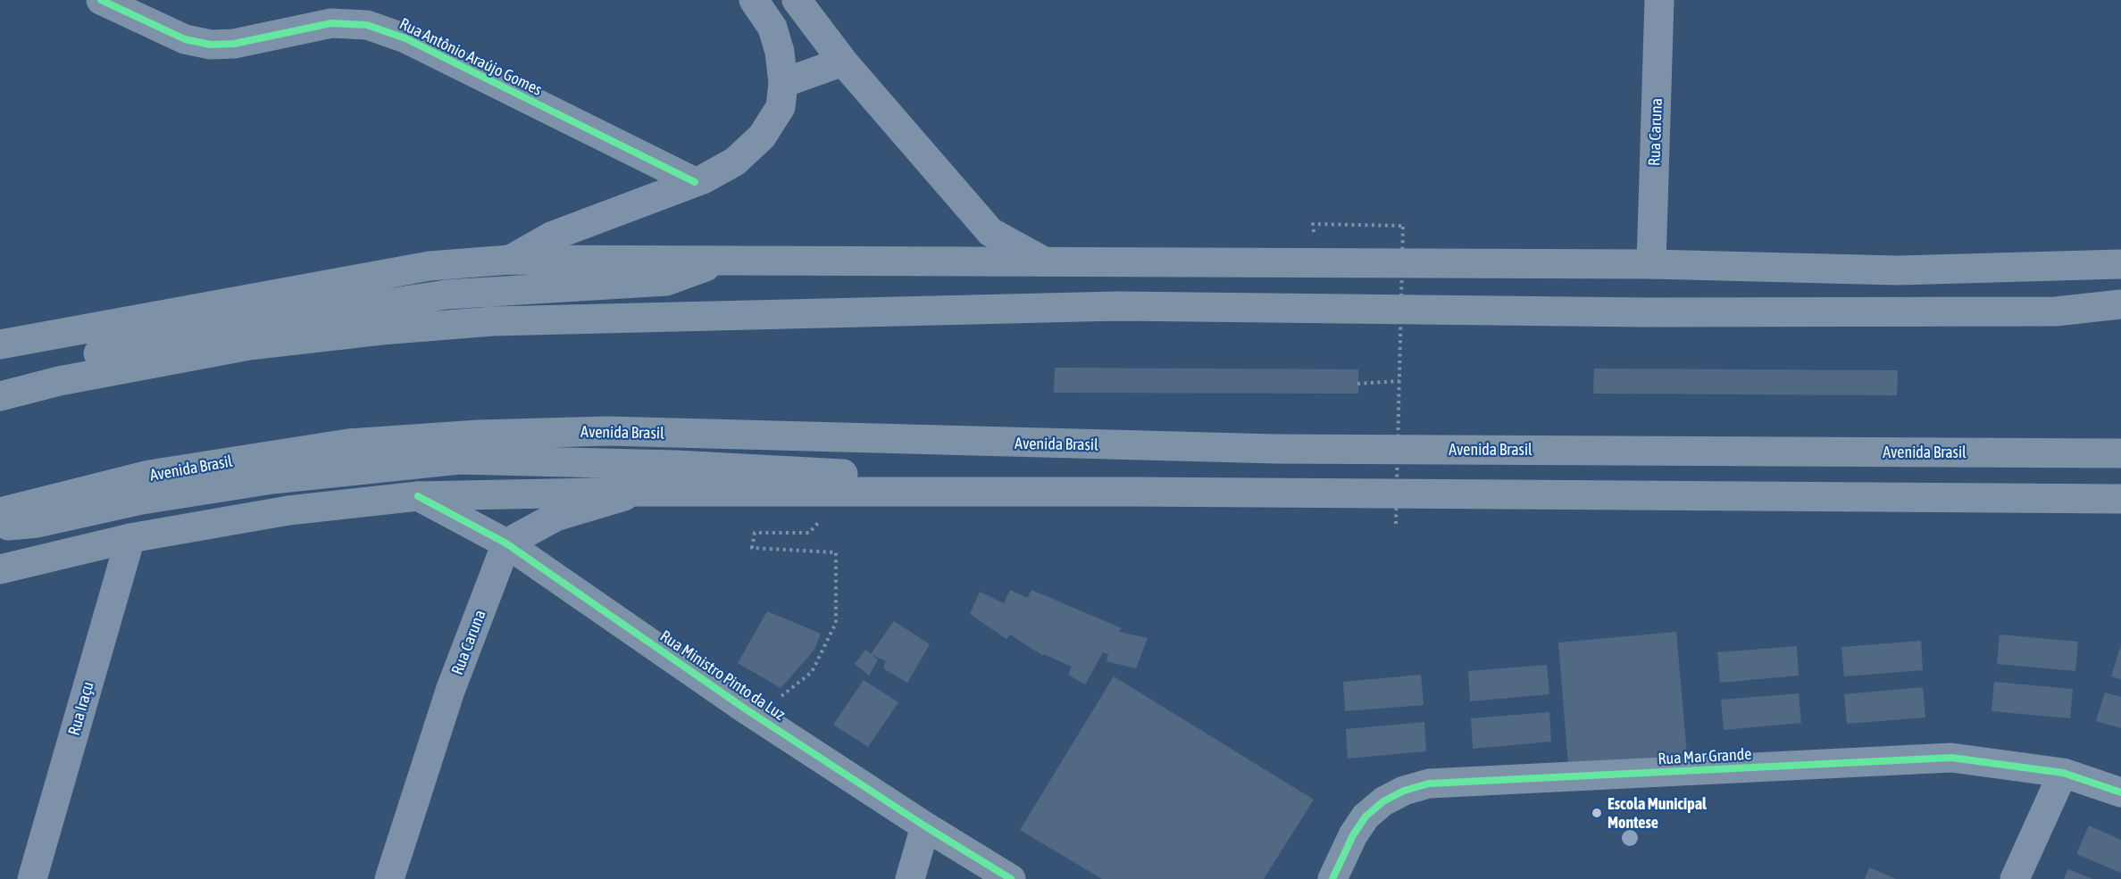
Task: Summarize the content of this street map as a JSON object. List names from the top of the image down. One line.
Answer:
{"streets":{"highway":["Avenida Brasil"],"street":["Rua Antônio Araújo Gomes","Rua Caruna","Rua Ministro Pinto da Luz","Rua Iraçu","Rua Mar Grande"]},"crossings":[["Rua Caruna","Rua Ministro Pinto da Luz"]],"places":["Escola Municipal Montese"]}
